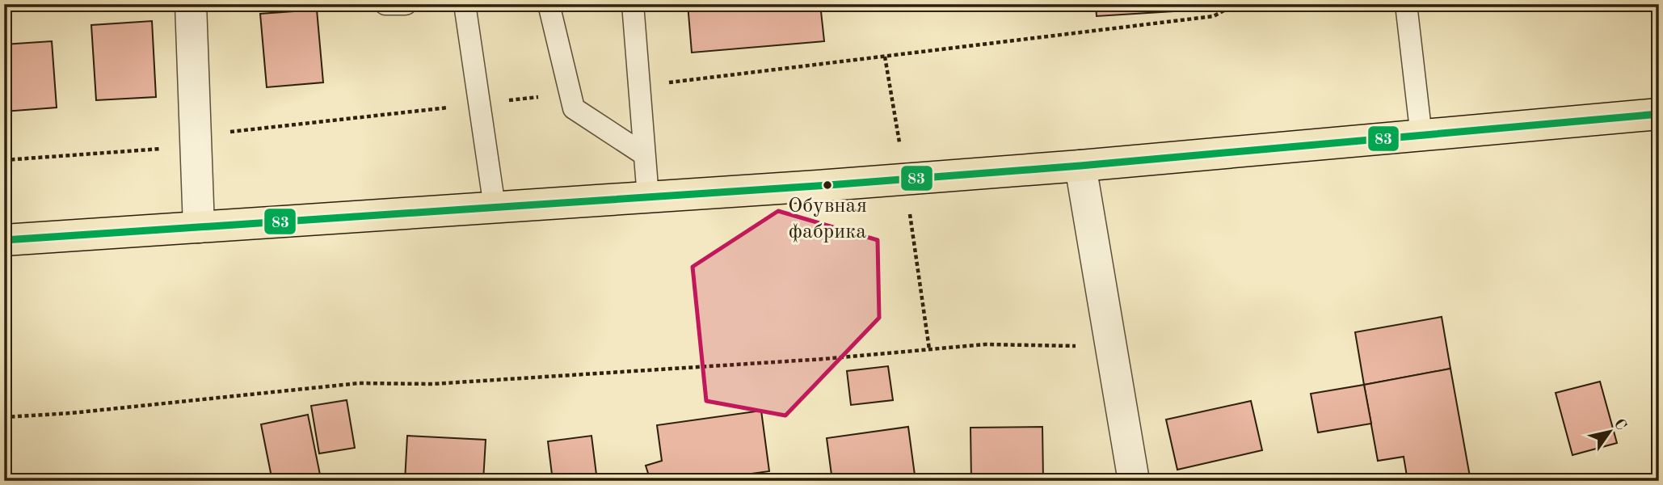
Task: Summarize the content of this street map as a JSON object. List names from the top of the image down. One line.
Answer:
{"places":["Обувная фабрика"],"lines":["transit line 83"],"north":"top right"}
